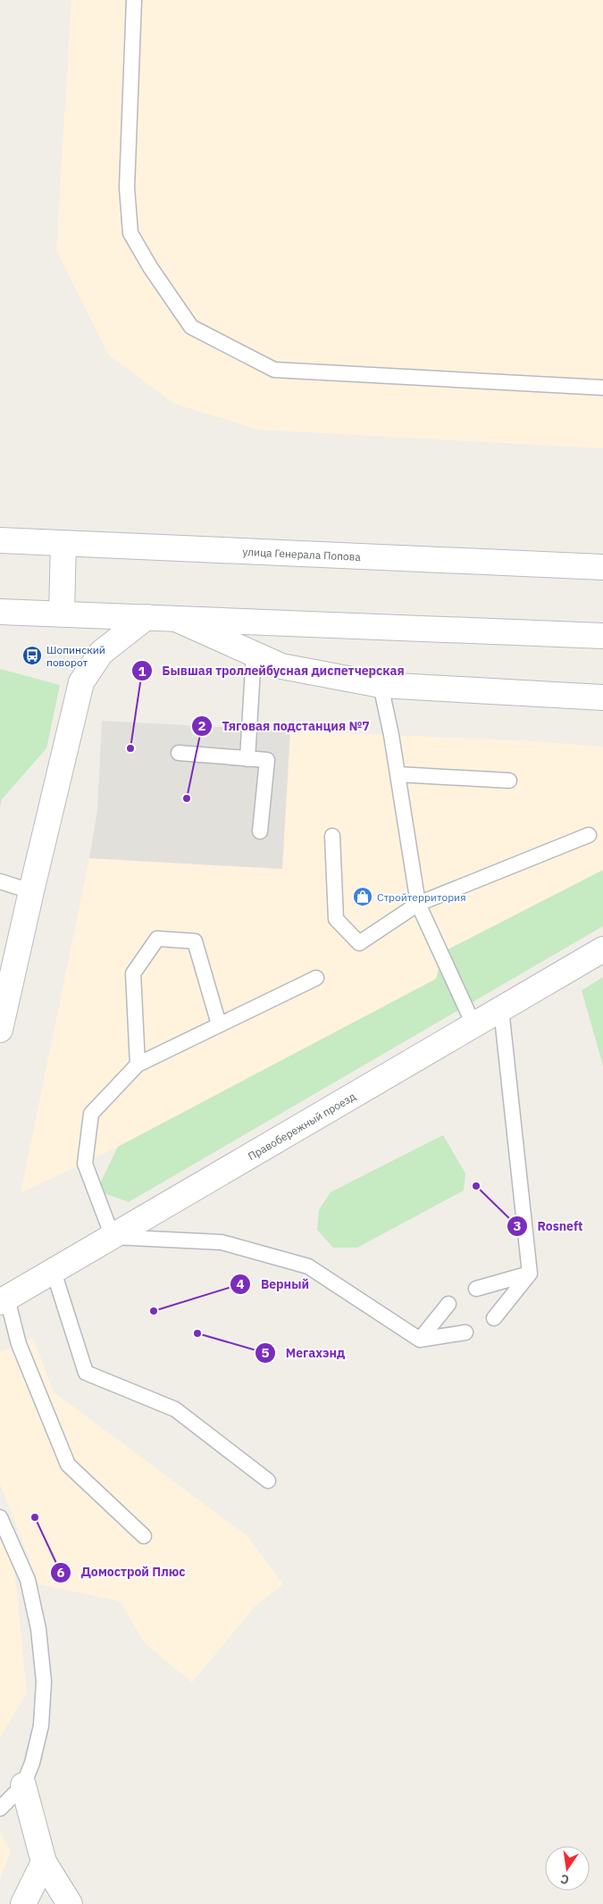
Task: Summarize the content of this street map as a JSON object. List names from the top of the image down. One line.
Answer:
{"streets":{"street":["улица Генерала Попова","Правобережный проезд"]},"places":{"bus stop":["Шопинский поворот"],"other":["Бывшая троллейбусная диспетчерская","Тяговая подстанция №7","Rosneft","Верный","Мегахэнд","Домострой Плюс"],"shop":["Стройтерритория"]},"north":"bottom"}
